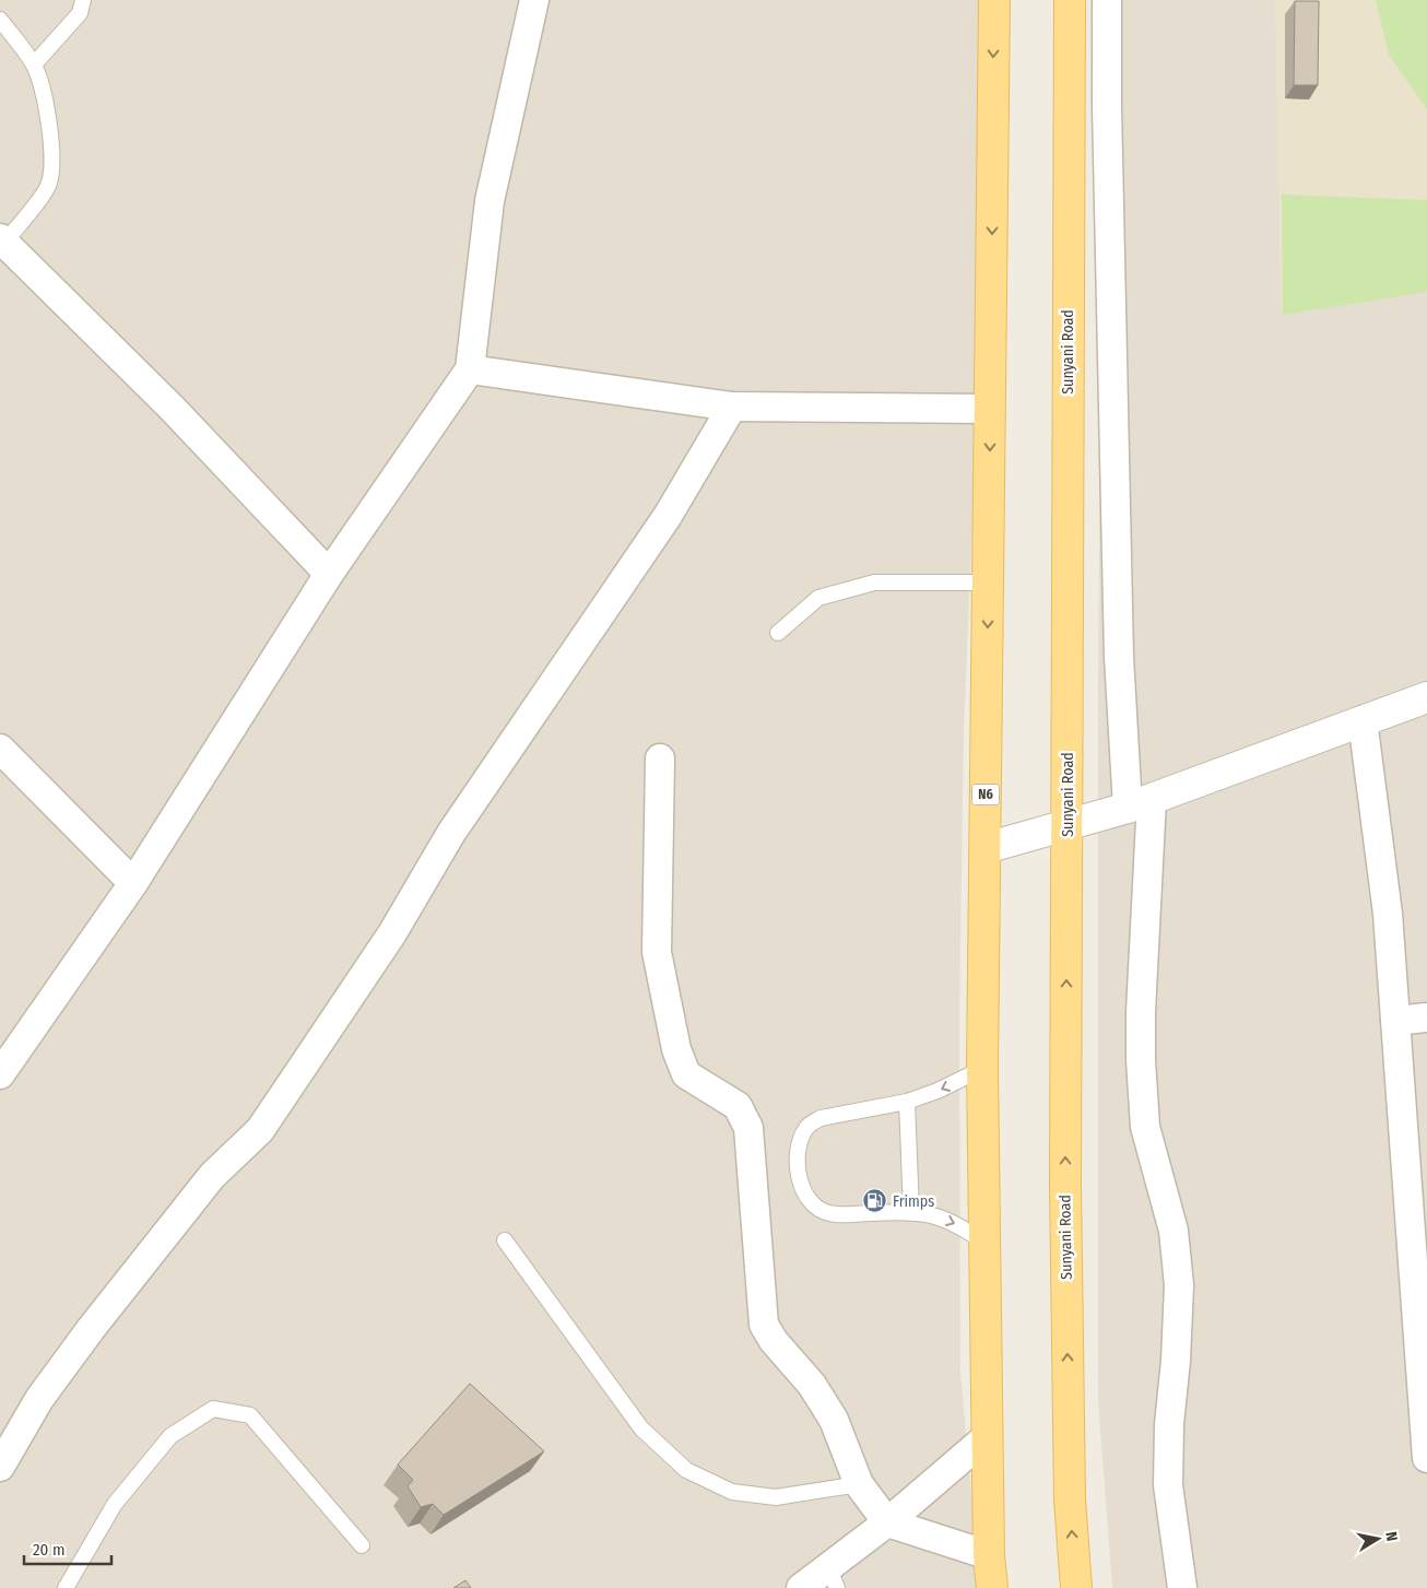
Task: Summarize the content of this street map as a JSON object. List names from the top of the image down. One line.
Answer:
{"streets":{"main road":["Sunyani Road","N6"]},"places":{"fuel station":["Frimps"]},"scale_bar":"20 m","north":"right"}
